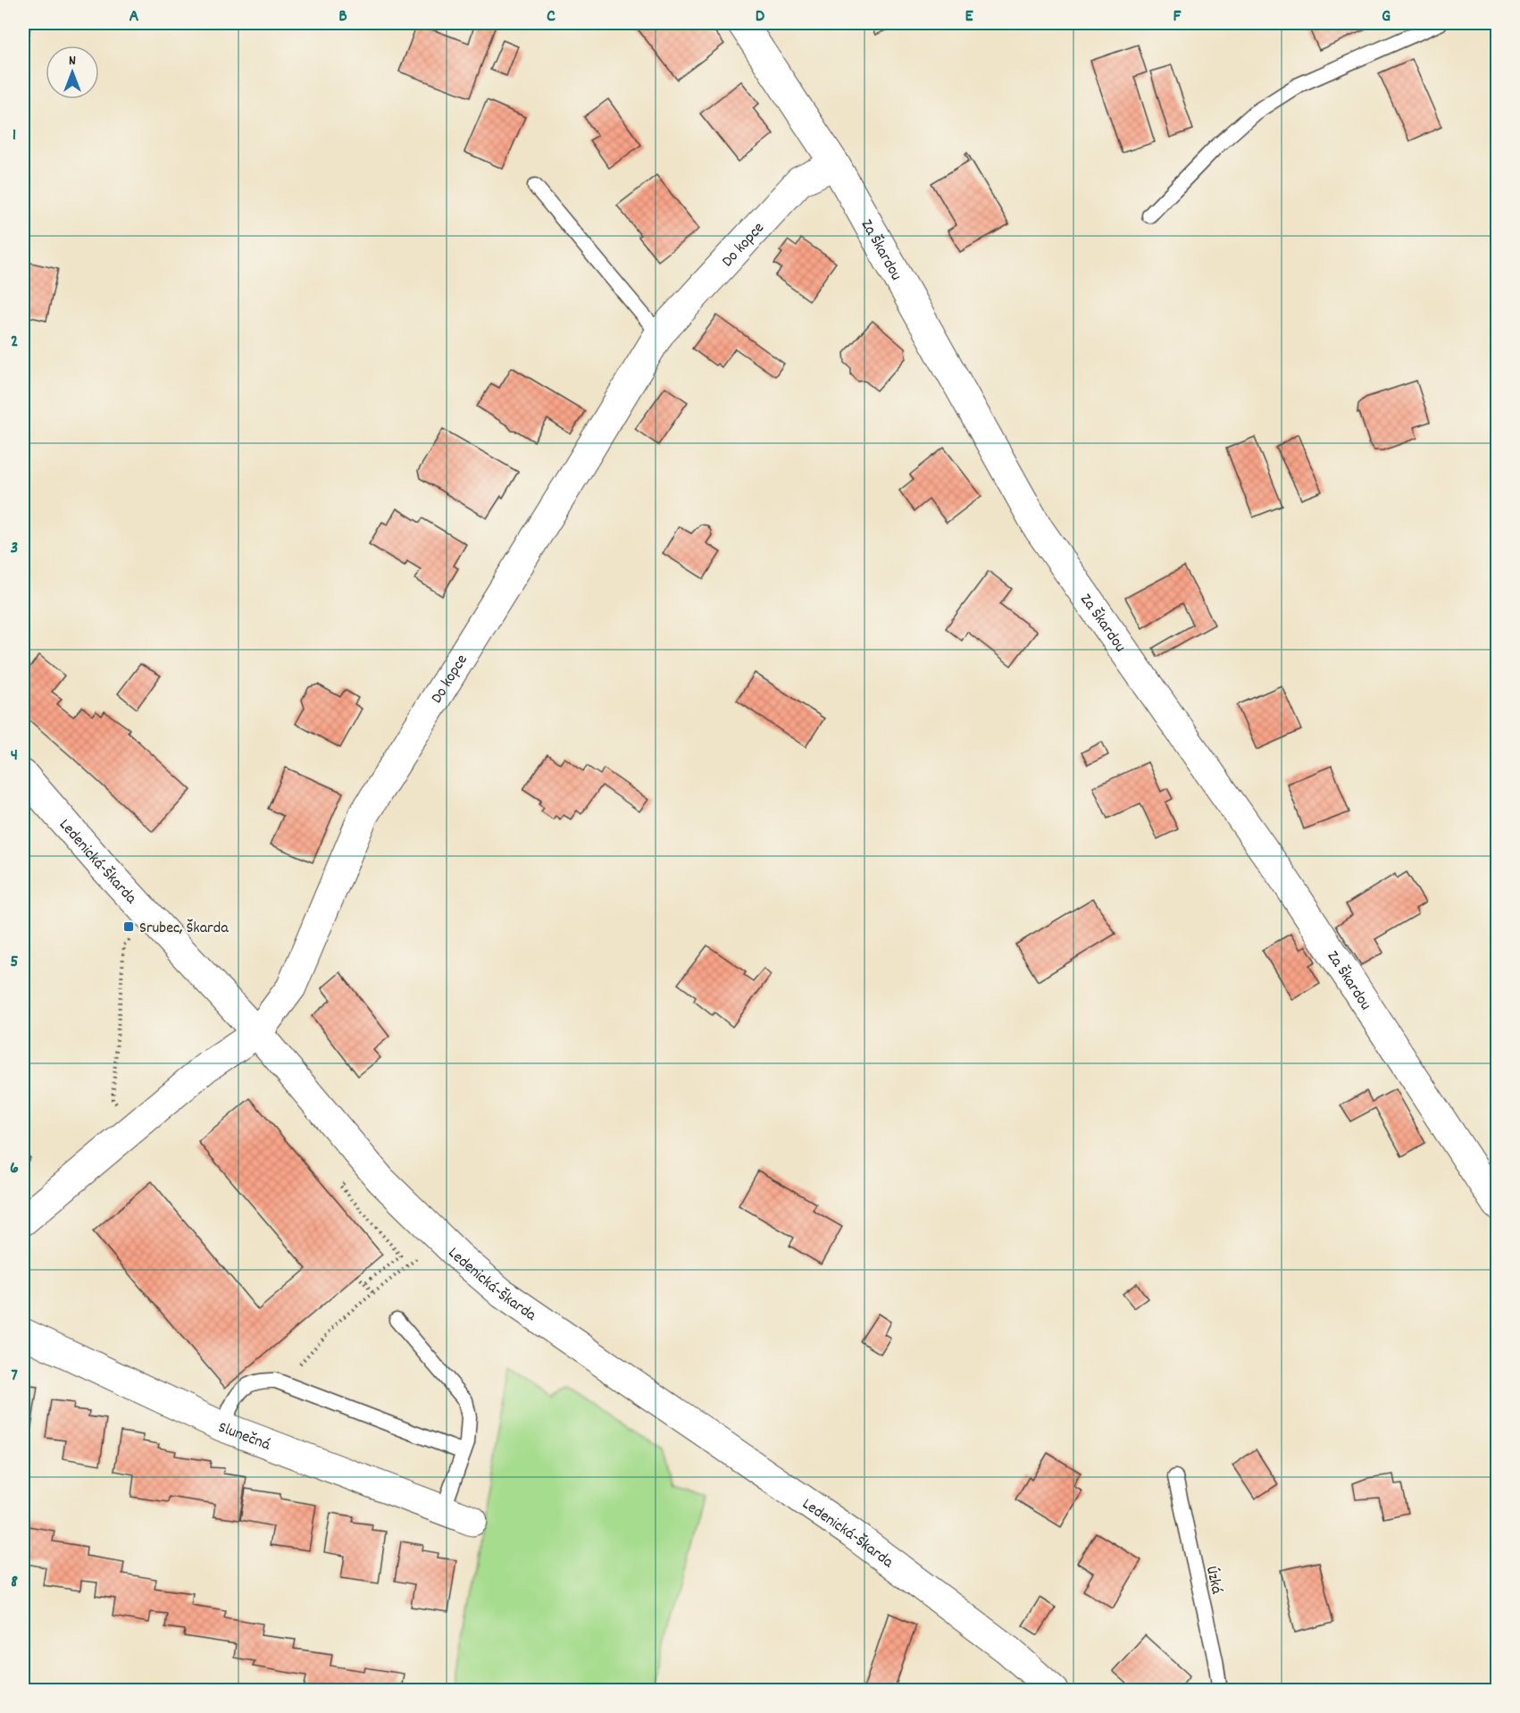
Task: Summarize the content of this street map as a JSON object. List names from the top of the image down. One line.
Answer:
{"streets":{"street":["Do kopce","Za Škardou","Ledenická-Škarda","Slunečná"],"lane":["Úzká"]},"crossings":[["Do kopce","Za Škardou"],["Do kopce","Ledenická-Škarda"]],"places":{"transit":["Srubec, Škarda"]},"north":"top","grid":{"columns":["A","B","C","D","E","F","G"],"rows":["1","2","3","4","5","6","7","8"]}}
